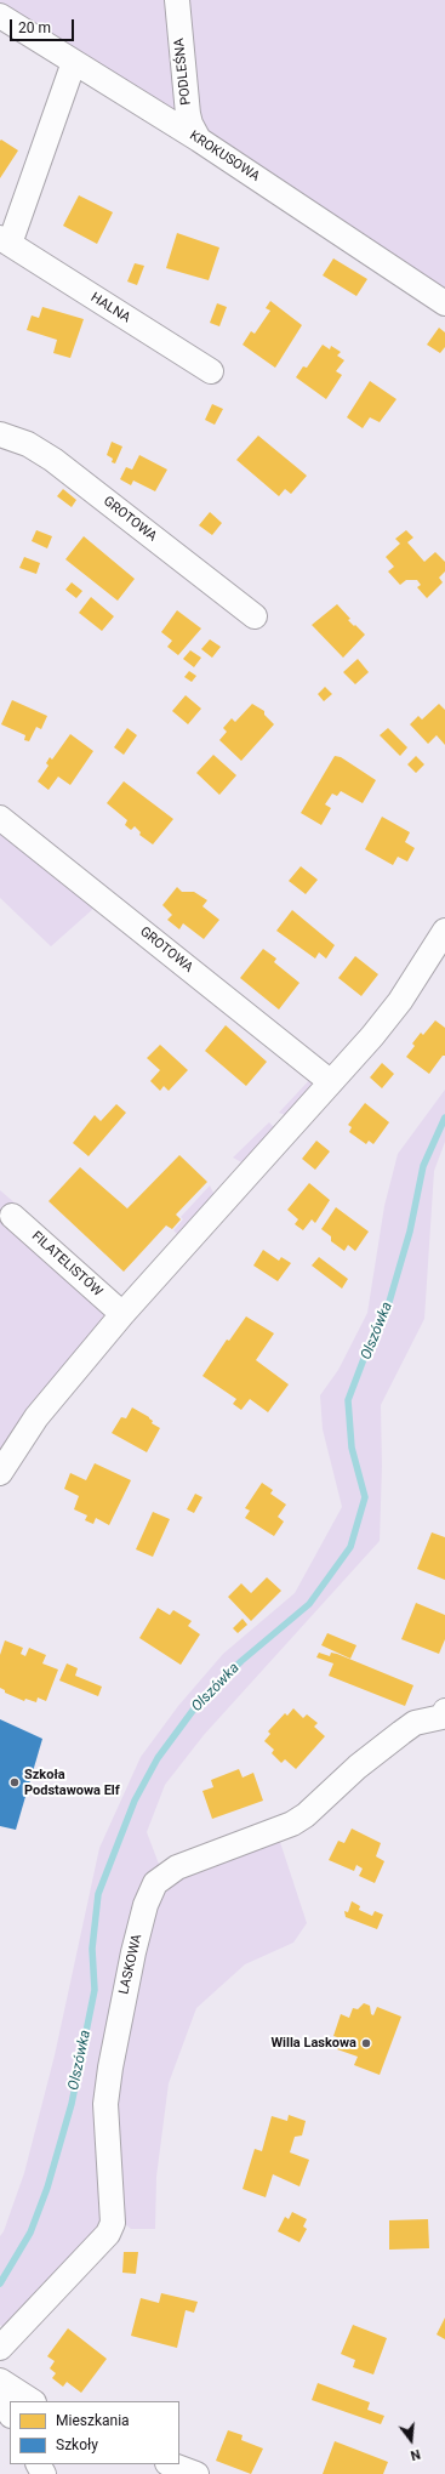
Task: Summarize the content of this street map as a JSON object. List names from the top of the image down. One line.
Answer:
{"streets":{"street":["PODLEŚNA","KROKUSOWA","HALNA","GROTOWA","FILATELISTÓW","LASKOWA"]},"crossings":[["PODLEŚNA","KROKUSOWA"],["KROKUSOWA","HALNA"]],"water":["Olszówka"],"places":["Szkoła Podstawowa Elf","Willa Laskowa"],"legend":["Mieszkania","Szkoły"],"scale_bar":"20 m","north":"bottom"}
